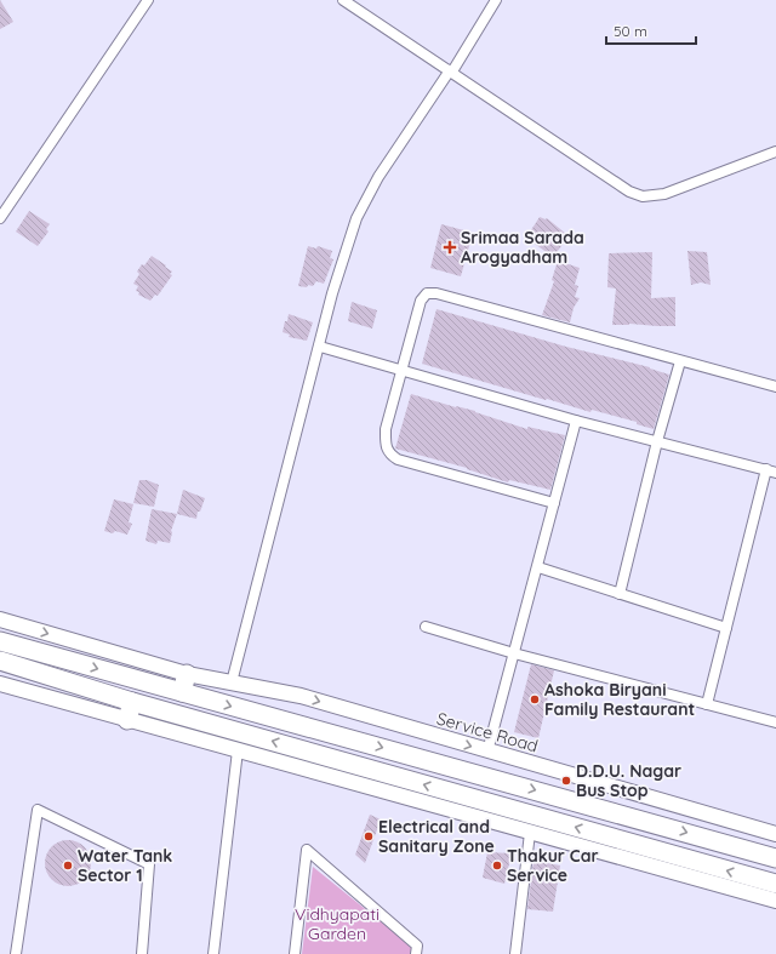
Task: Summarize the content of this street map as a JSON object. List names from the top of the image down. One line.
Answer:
{"streets":{"street":["Service Road"]},"parks":["Vidhyapati Garden"],"places":{"health":["Srimaa Sarada Arogyadham"],"other":["Ashoka Biryani Family Restaurant","D.D.U. Nagar Bus Stop","Electrical and Sanitary Zone","Water Tank Sector 1","Thakur Car Service"]},"scale_bar":"50 m"}
